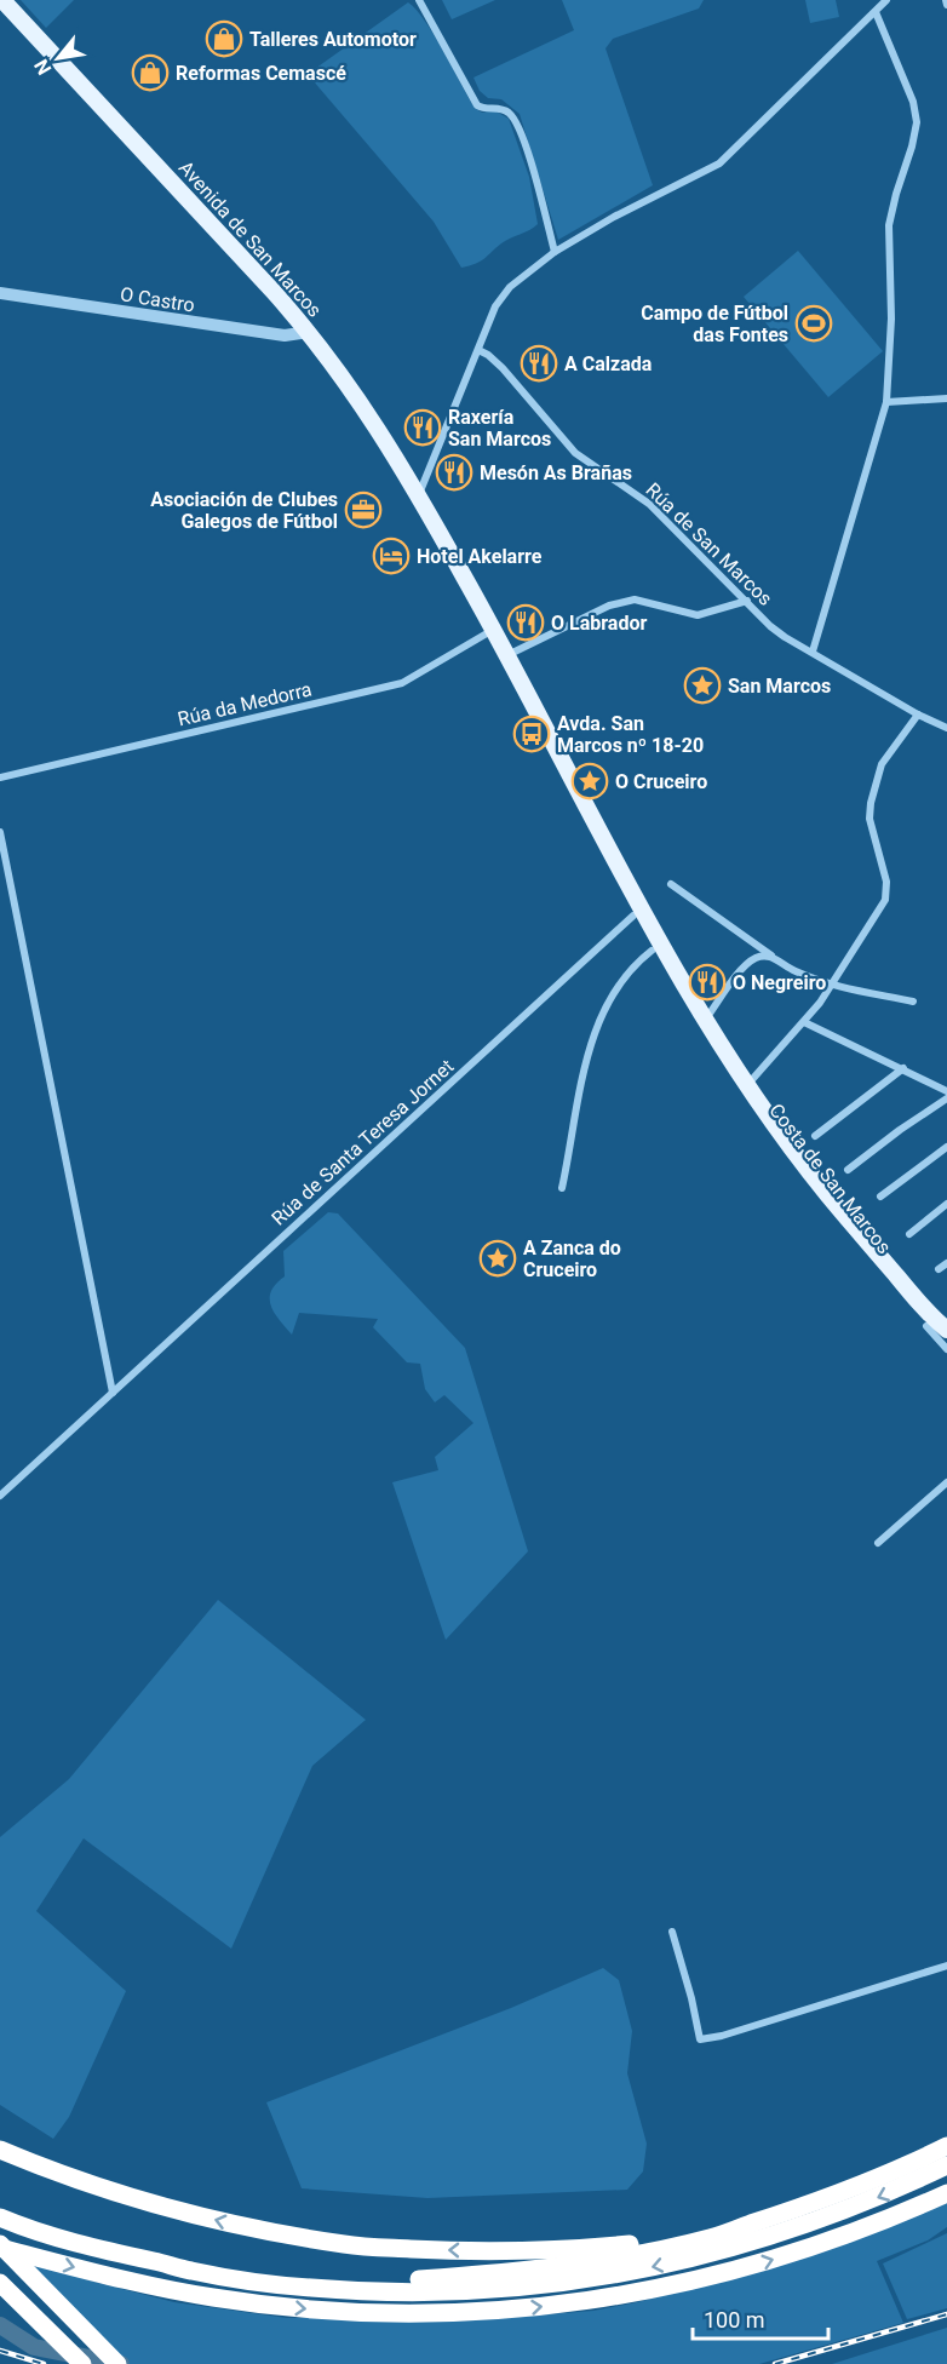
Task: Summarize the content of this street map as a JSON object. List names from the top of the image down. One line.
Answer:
{"streets":{"main road":["Avenida de San Marcos","Costa de San Marcos"],"street":["O Castro","Rúa de San Marcos","Rúa da Medorra","Rúa de Santa Teresa Jornet"]},"crossings":[["Avenida de San Marcos","O Castro"],["Avenida de San Marcos","Rúa da Medorra"],["Avenida de San Marcos","Rúa de Santa Teresa Jornet"],["Avenida de San Marcos","Costa de San Marcos"]],"places":{"shop":["Talleres Automotor","Reformas Cemascé"],"sports":["Campo de Fútbol das Fontes"],"restaurant":["A Calzada","Raxería San Marcos","Mesón As Brañas","O Labrador","O Negreiro"],"office":["Asociación de Clubes Galegos de Fútbol"],"hotel":["Hotel Akelarre"],"place":["San Marcos","O Cruceiro","A Zanca do Cruceiro"],"bus stop":["Avda. San Marcos nº 18-20"]},"scale_bar":"100 m","north":"bottom left"}
